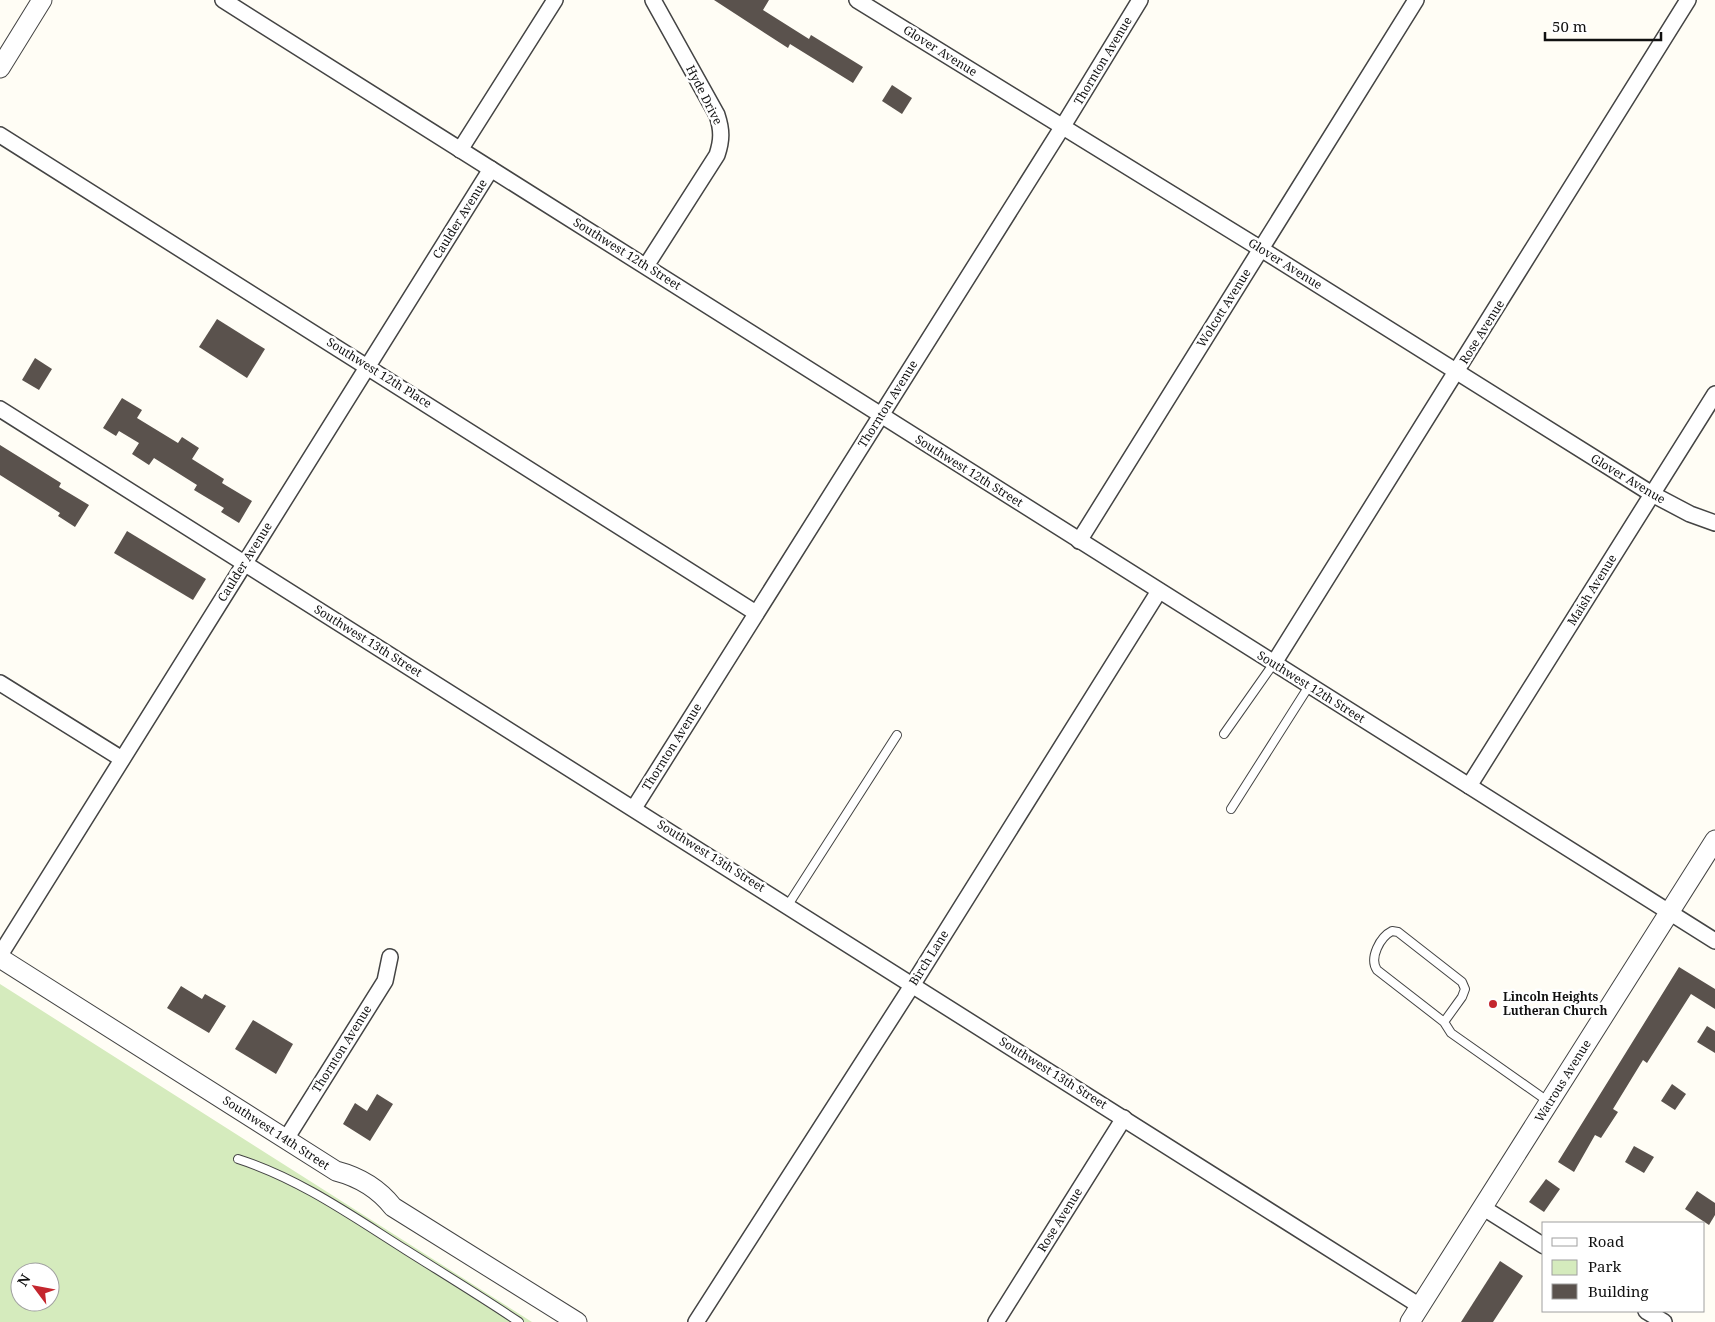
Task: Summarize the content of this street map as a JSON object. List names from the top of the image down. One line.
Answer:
{"streets":{"street":["Glover Avenue","Thornton Avenue","Hyde Drive","Caulder Avenue","Southwest 12th Street","Wolcott Avenue","Rose Avenue","Southwest 12th Place","Maish Avenue","Southwest 13th Street","Birch Lane","Watrous Avenue","Southwest 14th Street"]},"crossings":[["Glover Avenue","Thornton Avenue"],["Glover Avenue","Wolcott Avenue"],["Glover Avenue","Rose Avenue"],["Glover Avenue","Maish Avenue"],["Thornton Avenue","Southwest 12th Street"],["Thornton Avenue","Southwest 12th Place"],["Thornton Avenue","Southwest 13th Street"],["Thornton Avenue","Southwest 14th Street"],["Hyde Drive","Southwest 12th Street"],["Caulder Avenue","Southwest 12th Street"],["Caulder Avenue","Southwest 12th Place"],["Caulder Avenue","Southwest 13th Street"],["Caulder Avenue","Southwest 14th Street"],["Southwest 12th Street","Wolcott Avenue"],["Southwest 12th Street","Rose Avenue"],["Southwest 12th Street","Maish Avenue"],["Southwest 12th Street","Birch Lane"],["Southwest 12th Street","Watrous Avenue"],["Rose Avenue","Southwest 13th Street"],["Southwest 13th Street","Birch Lane"],["Southwest 13th Street","Watrous Avenue"]],"places":["Lincoln Heights Lutheran Church"],"legend":["Road","Park","Building"],"scale_bar":"50 m","north":"top left"}
